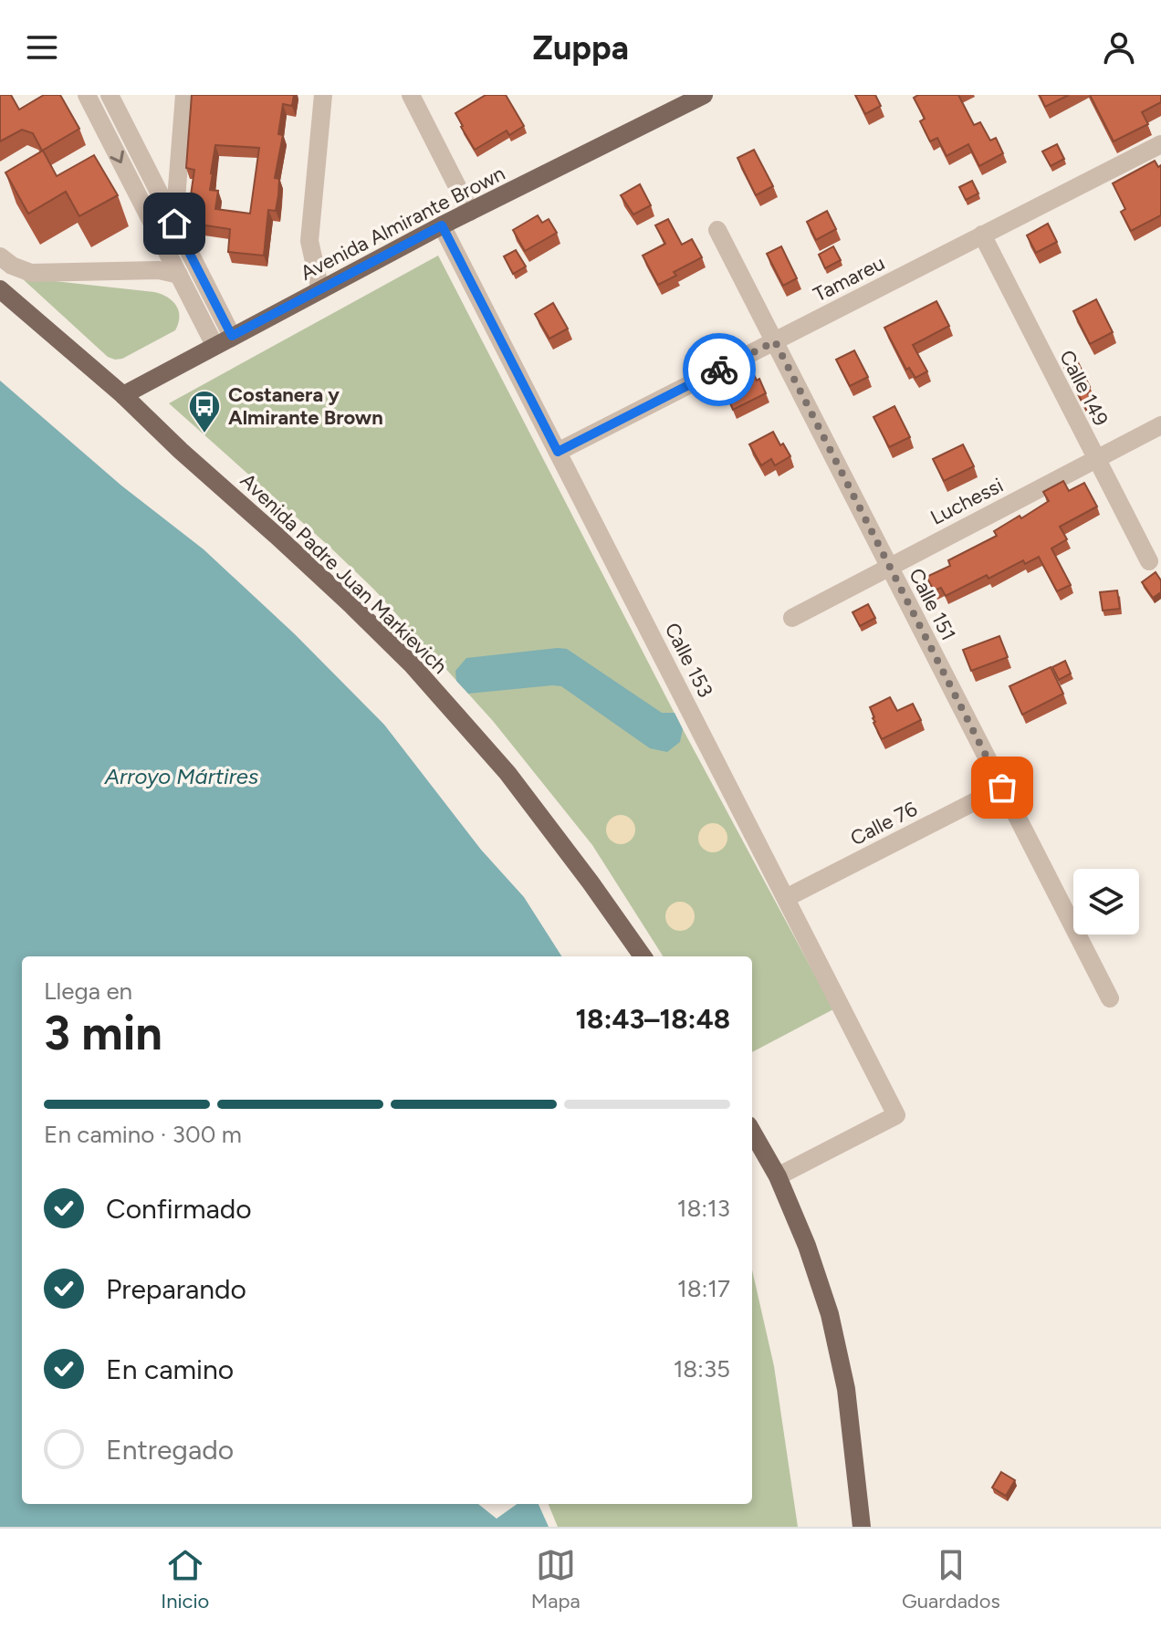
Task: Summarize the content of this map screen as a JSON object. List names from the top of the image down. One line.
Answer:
{"streets":{"main road":["Avenida Almirante Brown","Avenida Padre Juan Markievich"],"street":["Tamareu","Calle 149","Luchessi","Calle 151","Calle 153","Calle 76"]},"crossings":[["Avenida Almirante Brown","Avenida Padre Juan Markievich"],["Avenida Almirante Brown","Calle 153"],["Tamareu","Calle 149"],["Tamareu","Calle 151"],["Tamareu","Calle 153"],["Calle 149","Luchessi"],["Luchessi","Calle 151"],["Calle 151","Calle 76"],["Calle 153","Calle 76"]],"water":["Arroyo Mártires"],"places":{"bus stop":["Costanera y Almirante Brown"]},"page":{"header":"Zuppa","heading":["3 min","Llega en","18:43–18:48"],"bar":"En camino · 300 m","list":[["Confirmado","18:13"],["Preparando","18:17"],["En camino","18:35"],"Entregado"],"tabs":["Inicio","Mapa","Guardados"]}}
